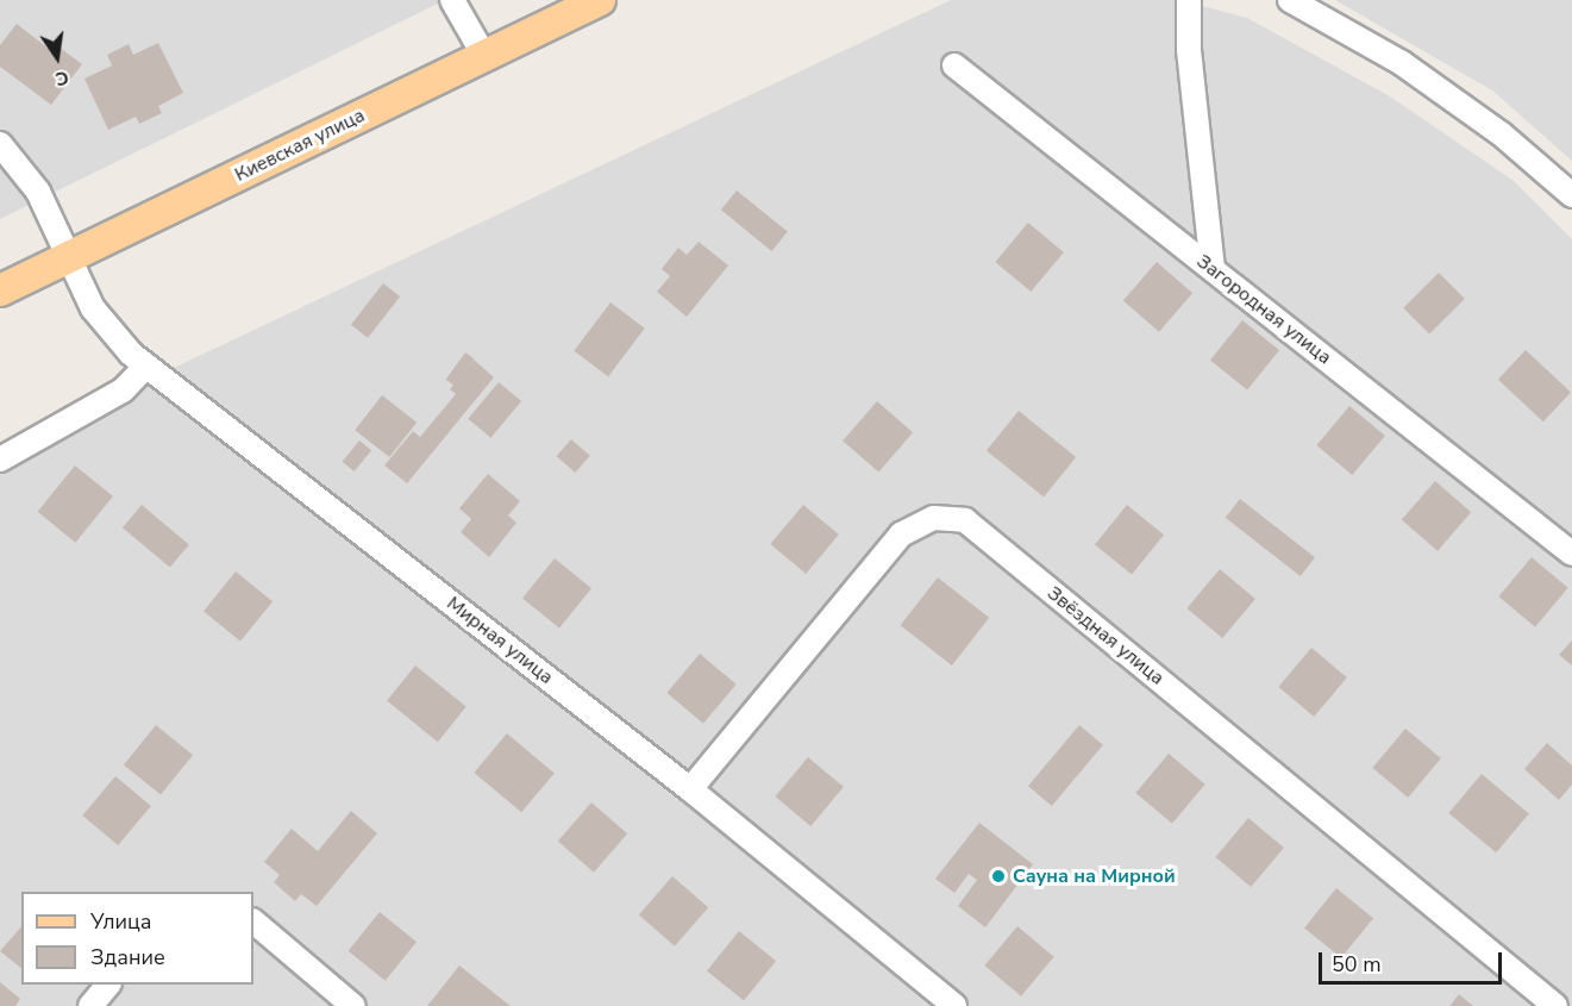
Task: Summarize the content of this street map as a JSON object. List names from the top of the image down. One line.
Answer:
{"streets":{"main road":["Киевская улица"],"street":["Загородная улица","Звёздная улица","Мирная улица"]},"crossings":[["Киевская улица","Мирная улица"],["Звёздная улица","Мирная улица"]],"places":["Сауна на Мирной"],"legend":["Улица","Здание"],"scale_bar":"50 m","north":"bottom"}
